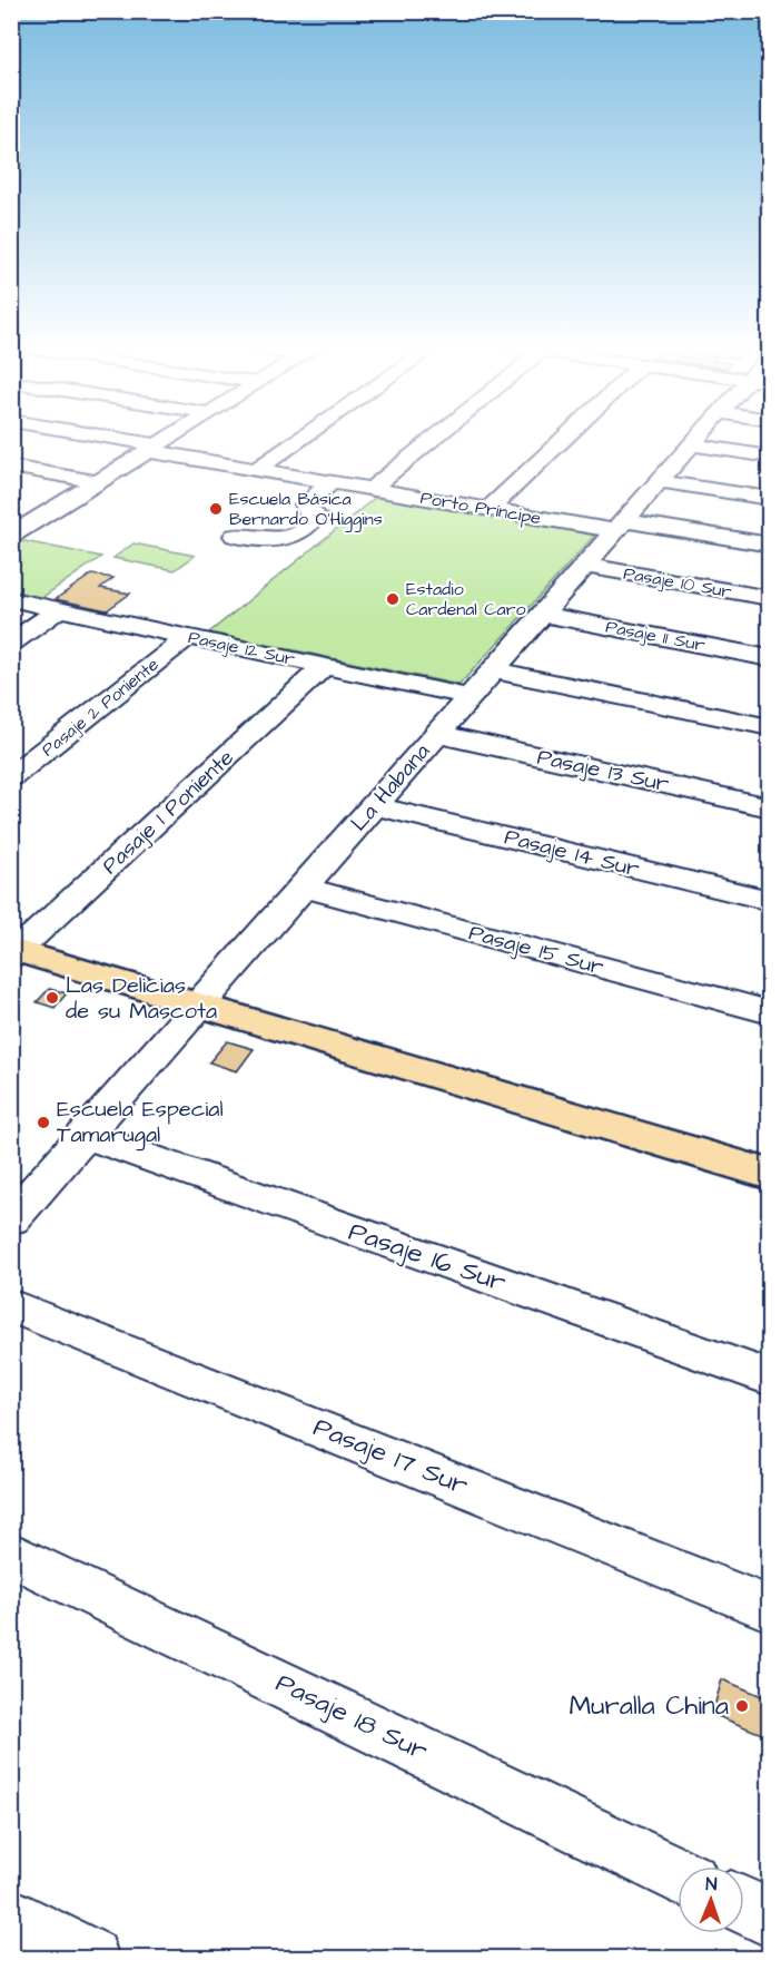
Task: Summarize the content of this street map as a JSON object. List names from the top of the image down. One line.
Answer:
{"streets":{"street":["Porto Príncipe","Pasaje 10 Sur","Pasaje 11 Sur","Pasaje 12 Sur","Pasaje 2 Poniente","Pasaje 13 Sur","La Habana","Pasaje 1 Poniente","Pasaje 14 Sur","Pasaje 15 Sur","Pasaje 16 Sur","Pasaje 17 Sur","Pasaje 18 Sur"]},"crossings":[["Porto Príncipe","La Habana"],["Pasaje 10 Sur","La Habana"],["Pasaje 11 Sur","La Habana"],["Pasaje 12 Sur","Pasaje 2 Poniente"],["Pasaje 12 Sur","La Habana"],["Pasaje 12 Sur","Pasaje 1 Poniente"],["Pasaje 13 Sur","La Habana"],["La Habana","Pasaje 14 Sur"],["La Habana","Pasaje 15 Sur"],["La Habana","Pasaje 16 Sur"]],"places":["Escuela Básica Bernardo O'Higgins","Estadio Cardenal Caro","Las Delicias de su Mascota","Escuela Especial Tamarugal","Muralla China"],"north":"top"}
